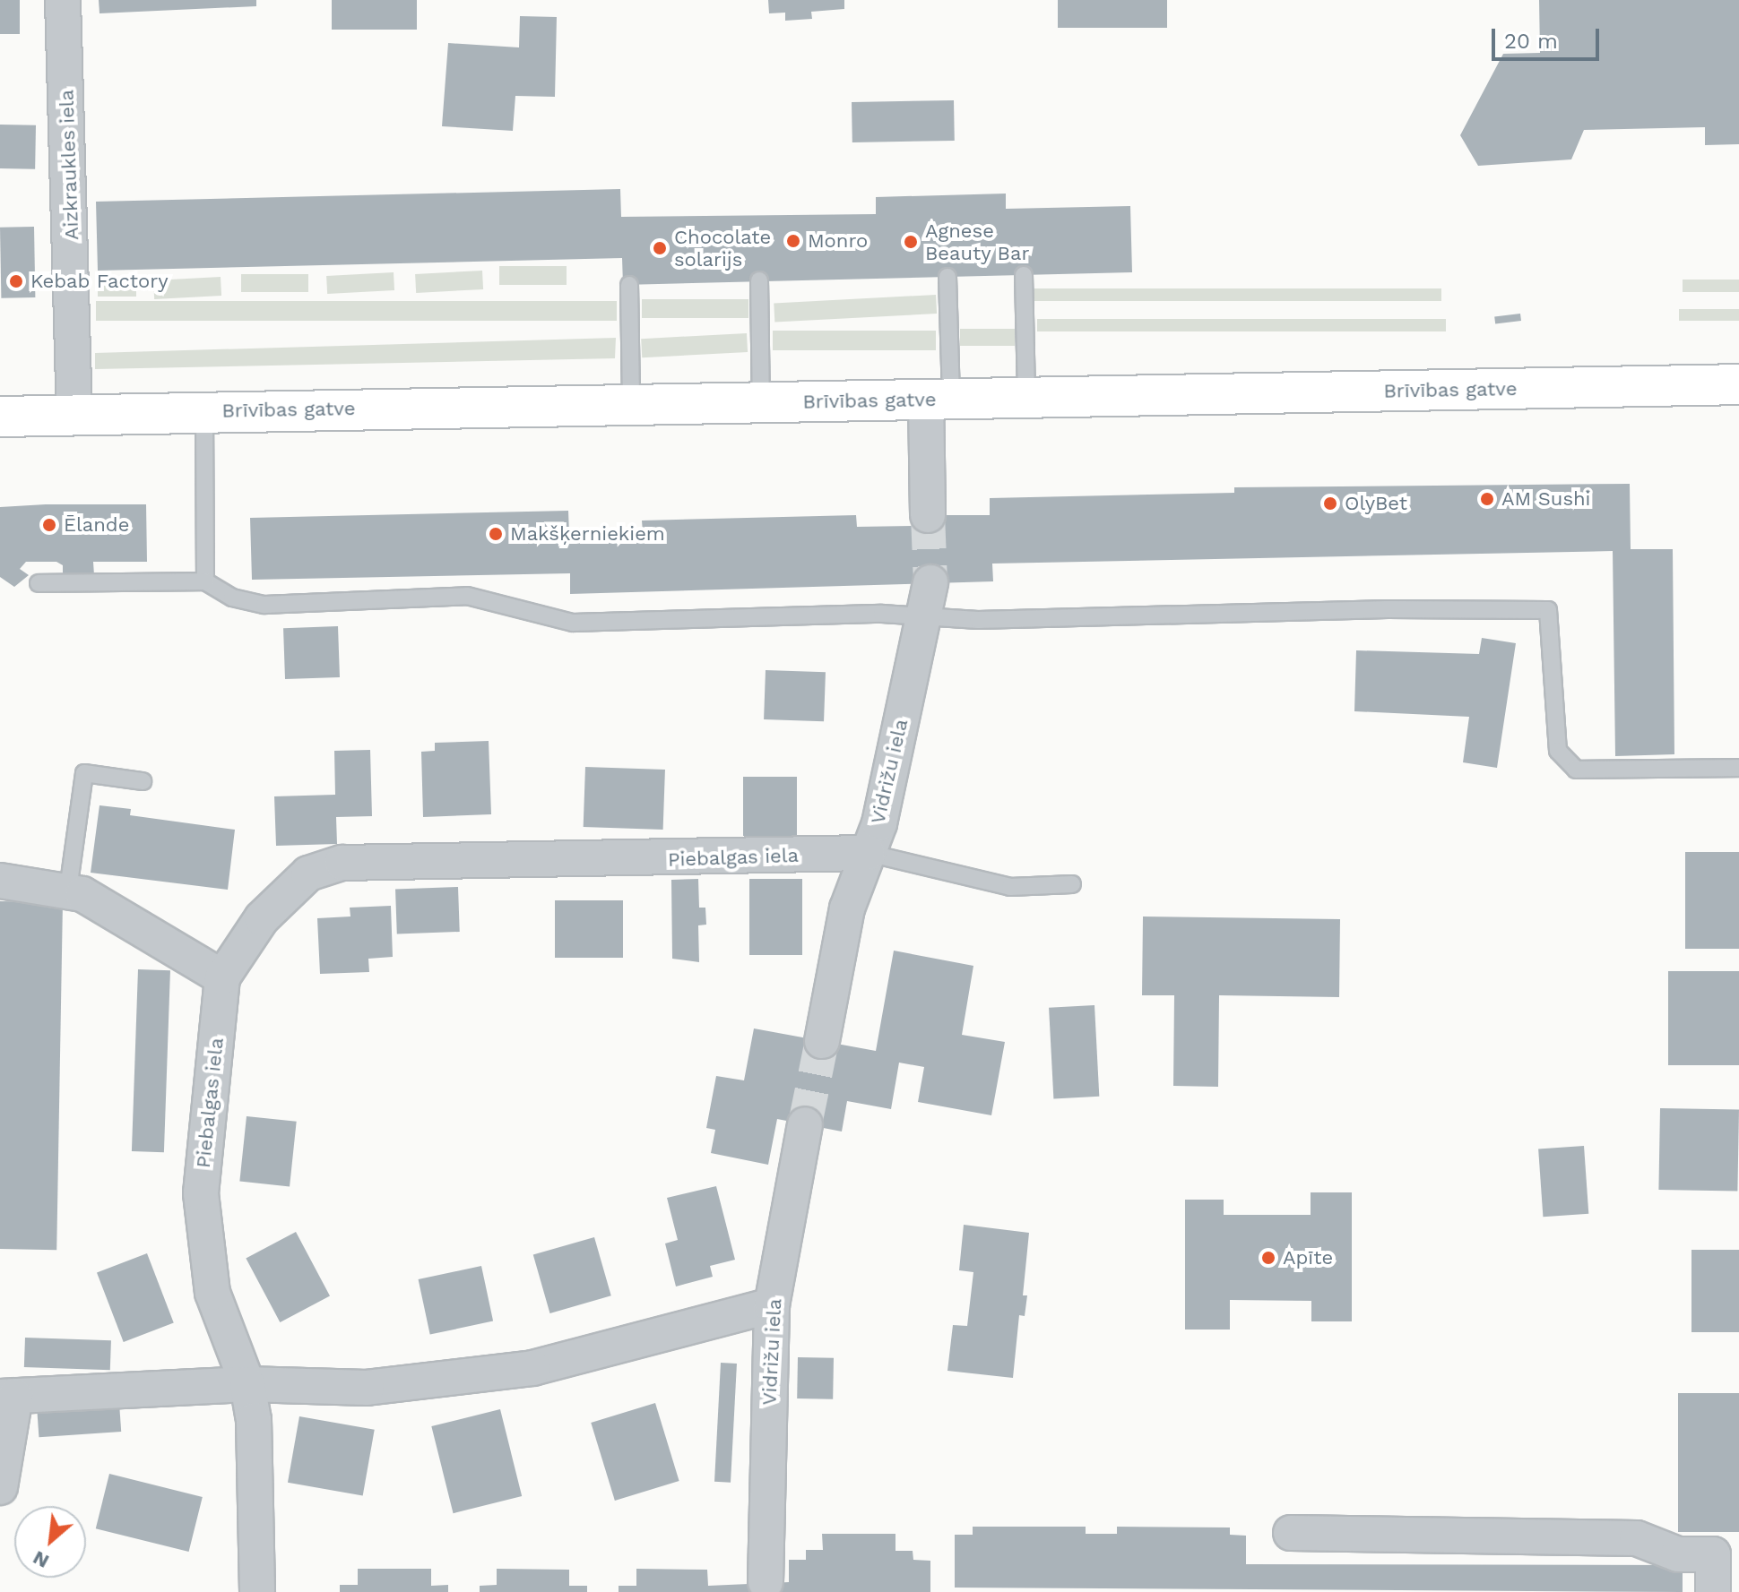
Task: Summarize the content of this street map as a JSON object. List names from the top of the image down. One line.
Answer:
{"streets":{"highway":["Brīvības gatve"],"street":["Aizkraukles iela","Vidrižu iela","Piebalgas iela"]},"crossings":[["Aizkraukles iela","Brīvības gatve"],["Vidrižu iela","Piebalgas iela"]],"places":["Monro","Agnese Beauty Bar","Chocolate solarijs","Kebab Factory","AM Sushi","OlyBet","Ēlande","Makšķerniekiem","Apīte"],"scale_bar":"20 m","north":"bottom left"}
